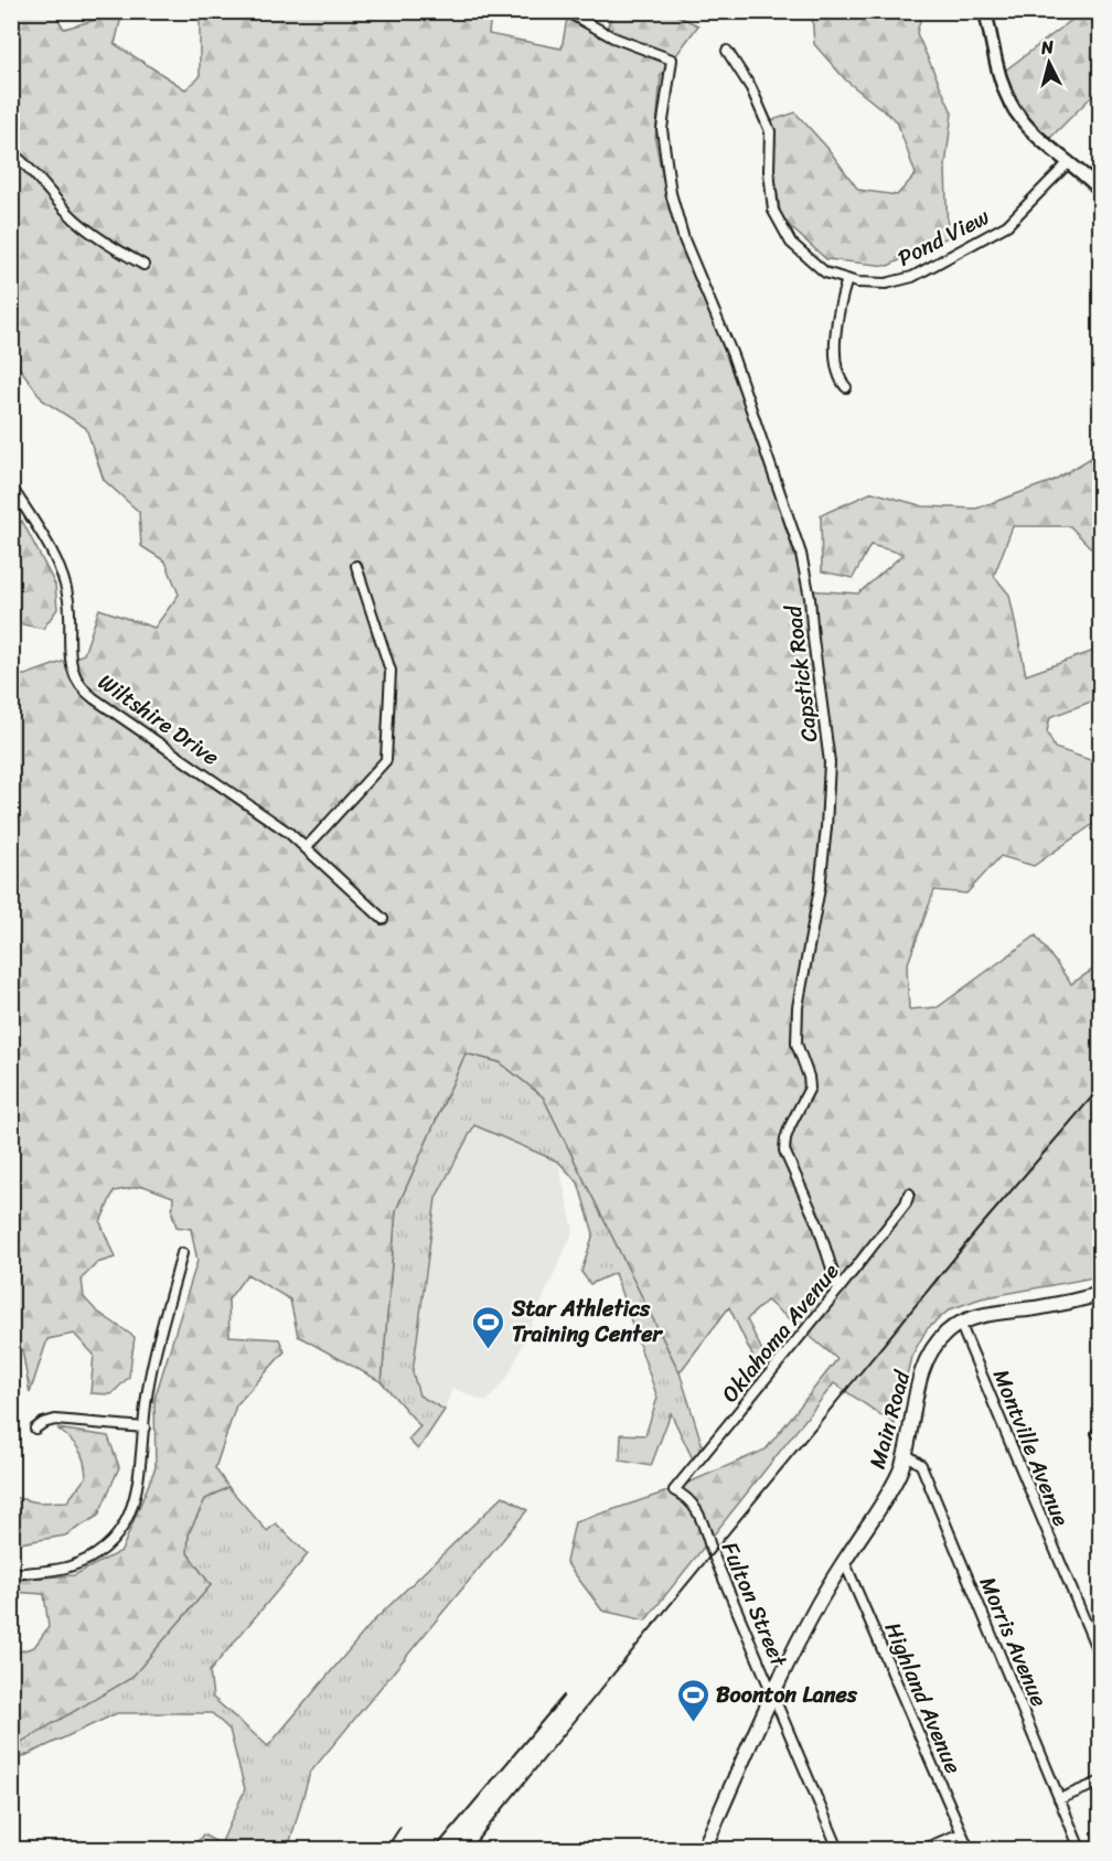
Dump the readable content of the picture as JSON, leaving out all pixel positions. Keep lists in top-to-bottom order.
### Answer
{
  "streets": {
    "main road": ["Main Road"],
    "street": [
      "Pond View",
      "Capstick Road",
      "Wiltshire Drive",
      "Oklahoma Avenue",
      "Montville Avenue",
      "Fulton Street",
      "Morris Avenue",
      "Highland Avenue"
    ]
  },
  "crossings": [
    ["Capstick Road", "Oklahoma Avenue"],
    ["Oklahoma Avenue", "Fulton Street"],
    ["Main Road", "Montville Avenue"],
    ["Main Road", "Fulton Street"],
    ["Main Road", "Morris Avenue"],
    ["Main Road", "Highland Avenue"]
  ],
  "places": {
    "sports": ["Star Athletics Training Center", "Boonton Lanes"]
  },
  "north": "top"
}
